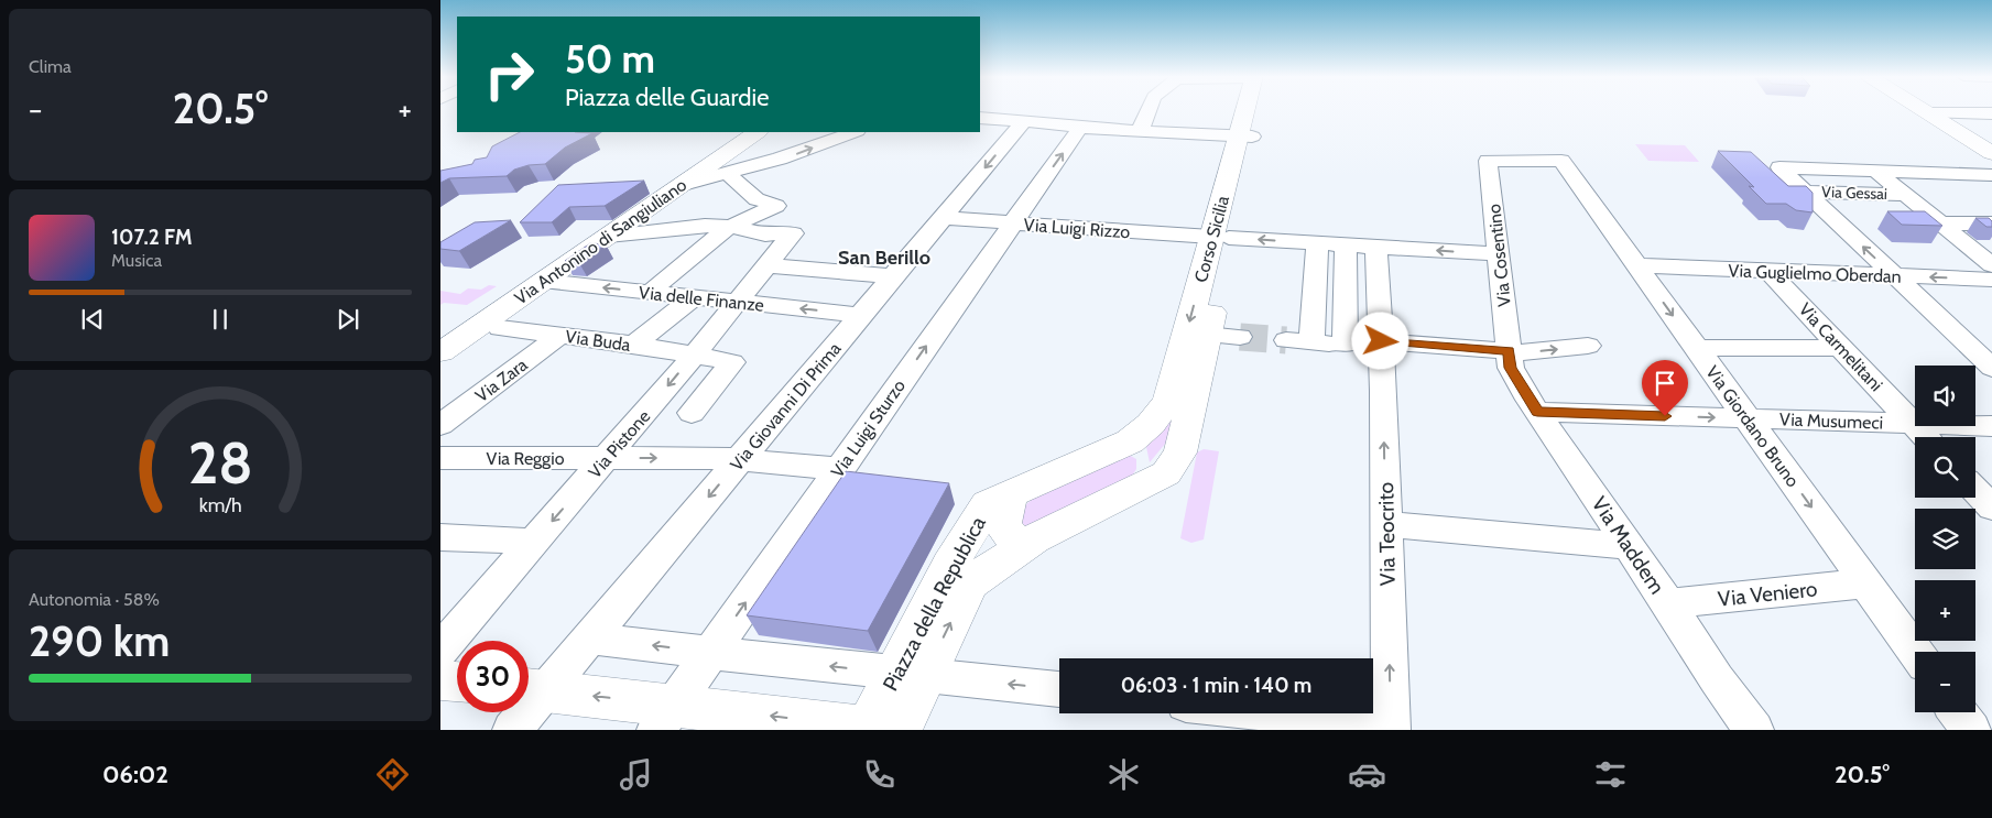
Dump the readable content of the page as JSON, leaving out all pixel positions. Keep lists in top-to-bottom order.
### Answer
{
  "streets": {
    "main road": ["Corso Sicilia", "Via Antonino di Sangiuliano", "Piazza della Republica"],
    "street": [
      "Via Gessai",
      "Via Luigi Rizzo",
      "Via Cosentino",
      "Via Guglielmo Oberdan",
      "Via delle Finanze",
      "Via Buda",
      "Via Carmelitani",
      "Via Zara",
      "Via Giovanni Di Prima",
      "Via Musumeci",
      "Via Giordano Bruno",
      "Via Luigi Sturzo",
      "Via Pistone",
      "Via Reggio",
      "Via Teocrito",
      "Via Maddem",
      "Via Veniero"
    ]
  },
  "crossings": [
    ["Via Luigi Rizzo", "Corso Sicilia"],
    ["Via Luigi Rizzo", "Via Cosentino"],
    ["Via Luigi Rizzo", "Via Giovanni Di Prima"],
    ["Via Luigi Rizzo", "Via Luigi Sturzo"],
    ["Via Luigi Rizzo", "Via Teocrito"],
    ["Corso Sicilia", "Piazza della Republica"],
    ["Via Antonino di Sangiuliano", "Via delle Finanze"],
    ["Via Cosentino", "Via Musumeci"],
    ["Via Cosentino", "Via Giordano Bruno"],
    ["Via Cosentino", "Via Maddem"],
    ["Via Guglielmo Oberdan", "Via Carmelitani"],
    ["Via Guglielmo Oberdan", "Via Giordano Bruno"],
    ["Via delle Finanze", "Via Giovanni Di Prima"],
    ["Via delle Finanze", "Via Pistone"],
    ["Via Buda", "Via Zara"],
    ["Via Buda", "Via Pistone"],
    ["Via Carmelitani", "Via Musumeci"],
    ["Via Giovanni Di Prima", "Via Reggio"],
    ["Via Musumeci", "Via Giordano Bruno"],
    ["Via Musumeci", "Via Maddem"],
    ["Via Giordano Bruno", "Via Veniero"],
    ["Via Luigi Sturzo", "Via Reggio"],
    ["Via Pistone", "Via Reggio"],
    ["Via Maddem", "Via Veniero"]
  ],
  "one_way": [
    "Via Giovanni Di Prima",
    "Via Luigi Sturzo",
    "Via Pistone",
    "Via Teocrito"
  ],
  "districts": ["San Berillo"],
  "page": {
    "tile": [
      "Clima",
      ["Autonomia · 58%", "290 km"]
    ],
    "turn": ["50 m", "Piazza delle Guardie"],
    "heat": ["−", "20.5°", "+"],
    "song": ["107.2 FM", "Musica"],
    "map_buttons": ["+", "−"],
    "limit": "30",
    "trip": "06:03 · 1 min · 140 m",
    "tabs": ["06:02", "20.5°"],
    "gauge": ["28", "km/h"]
  }
}
